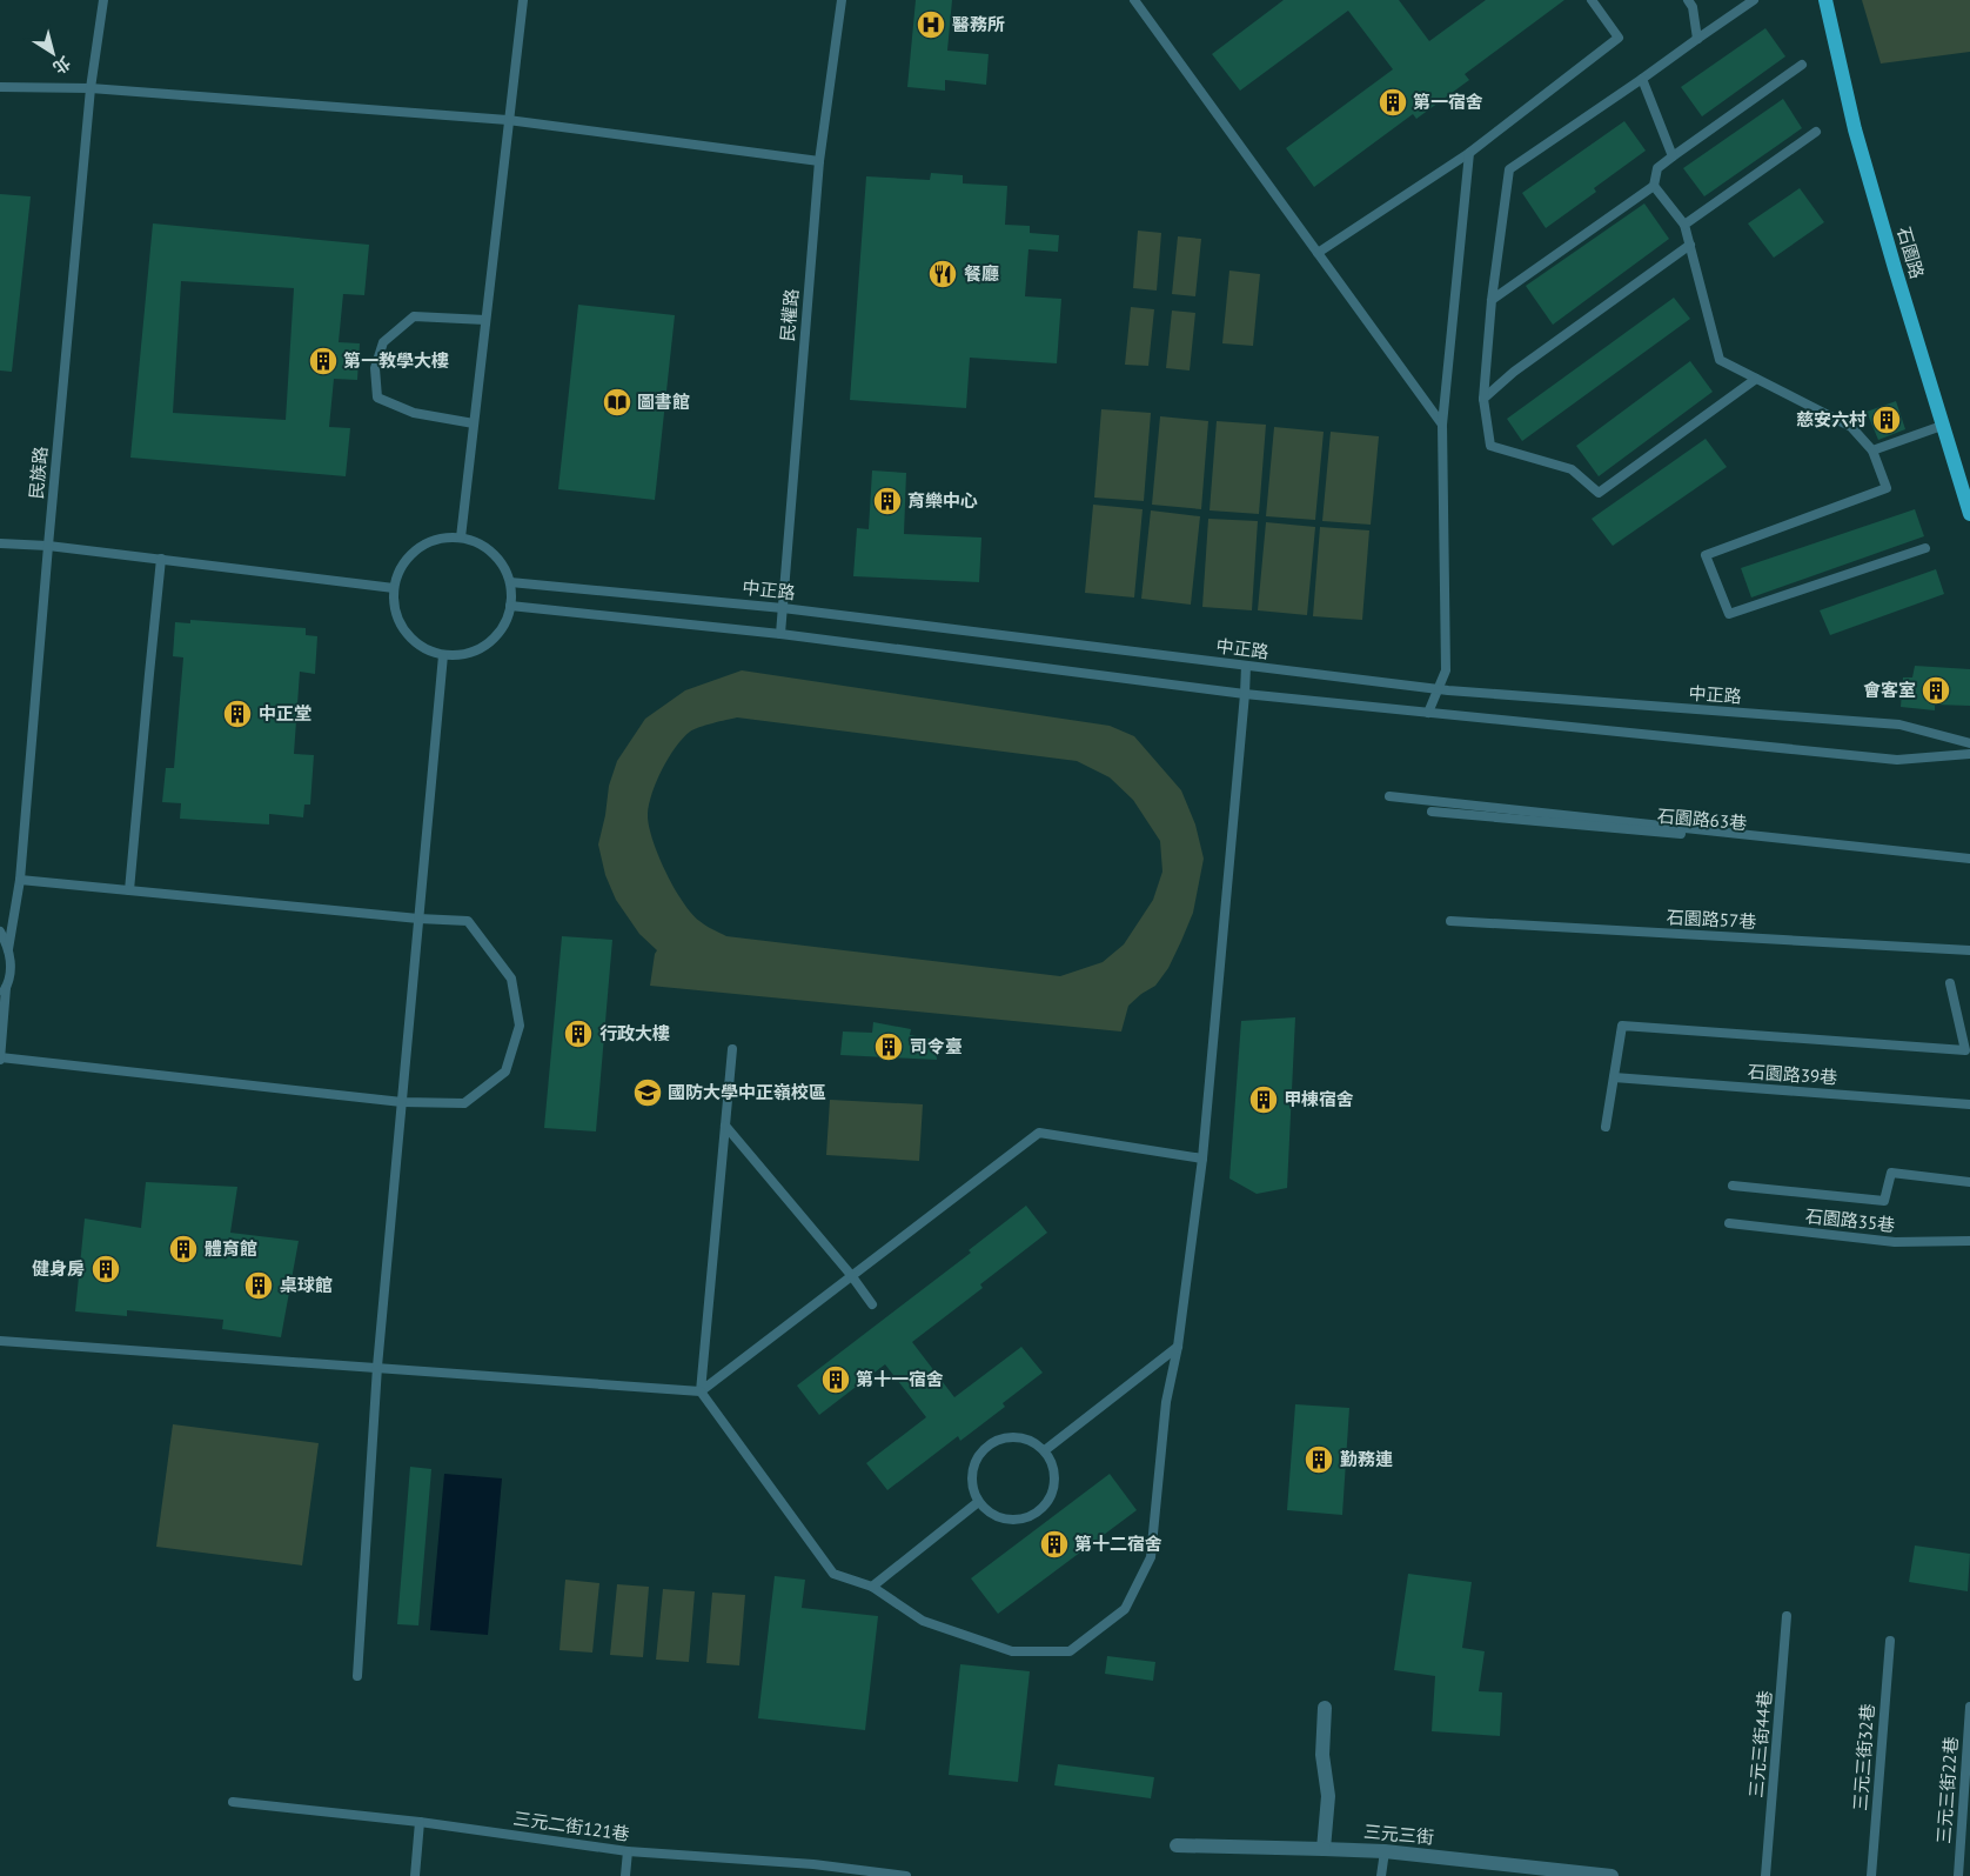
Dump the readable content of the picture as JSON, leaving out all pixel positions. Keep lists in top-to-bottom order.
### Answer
{
  "streets": {
    "main road": ["石園路"],
    "street": ["三元三街"],
    "lane": [
      "民權路",
      "民族路",
      "中正路",
      "石園路63巷",
      "石園路57巷",
      "石園路39巷",
      "石園路35巷",
      "三元三街44巷",
      "三元三街32巷",
      "三元三街22巷",
      "三元二街121巷"
    ]
  },
  "crossings": [
    ["民權路", "中正路"]
  ],
  "places": {
    "hospital": ["醫務所"],
    "building": [
      "第一宿舍",
      "第一教學大樓",
      "慈安六村",
      "育樂中心",
      "會客室",
      "中正堂",
      "行政大樓",
      "司令臺",
      "甲棟宿舍",
      "體育館",
      "健身房",
      "桌球館",
      "第十一宿舍",
      "勤務連",
      "第十二宿舍"
    ],
    "restaurant": ["餐廳"],
    "library": ["圖書館"],
    "school or university": ["國防大學中正嶺校區"]
  },
  "north": "bottom right"
}
